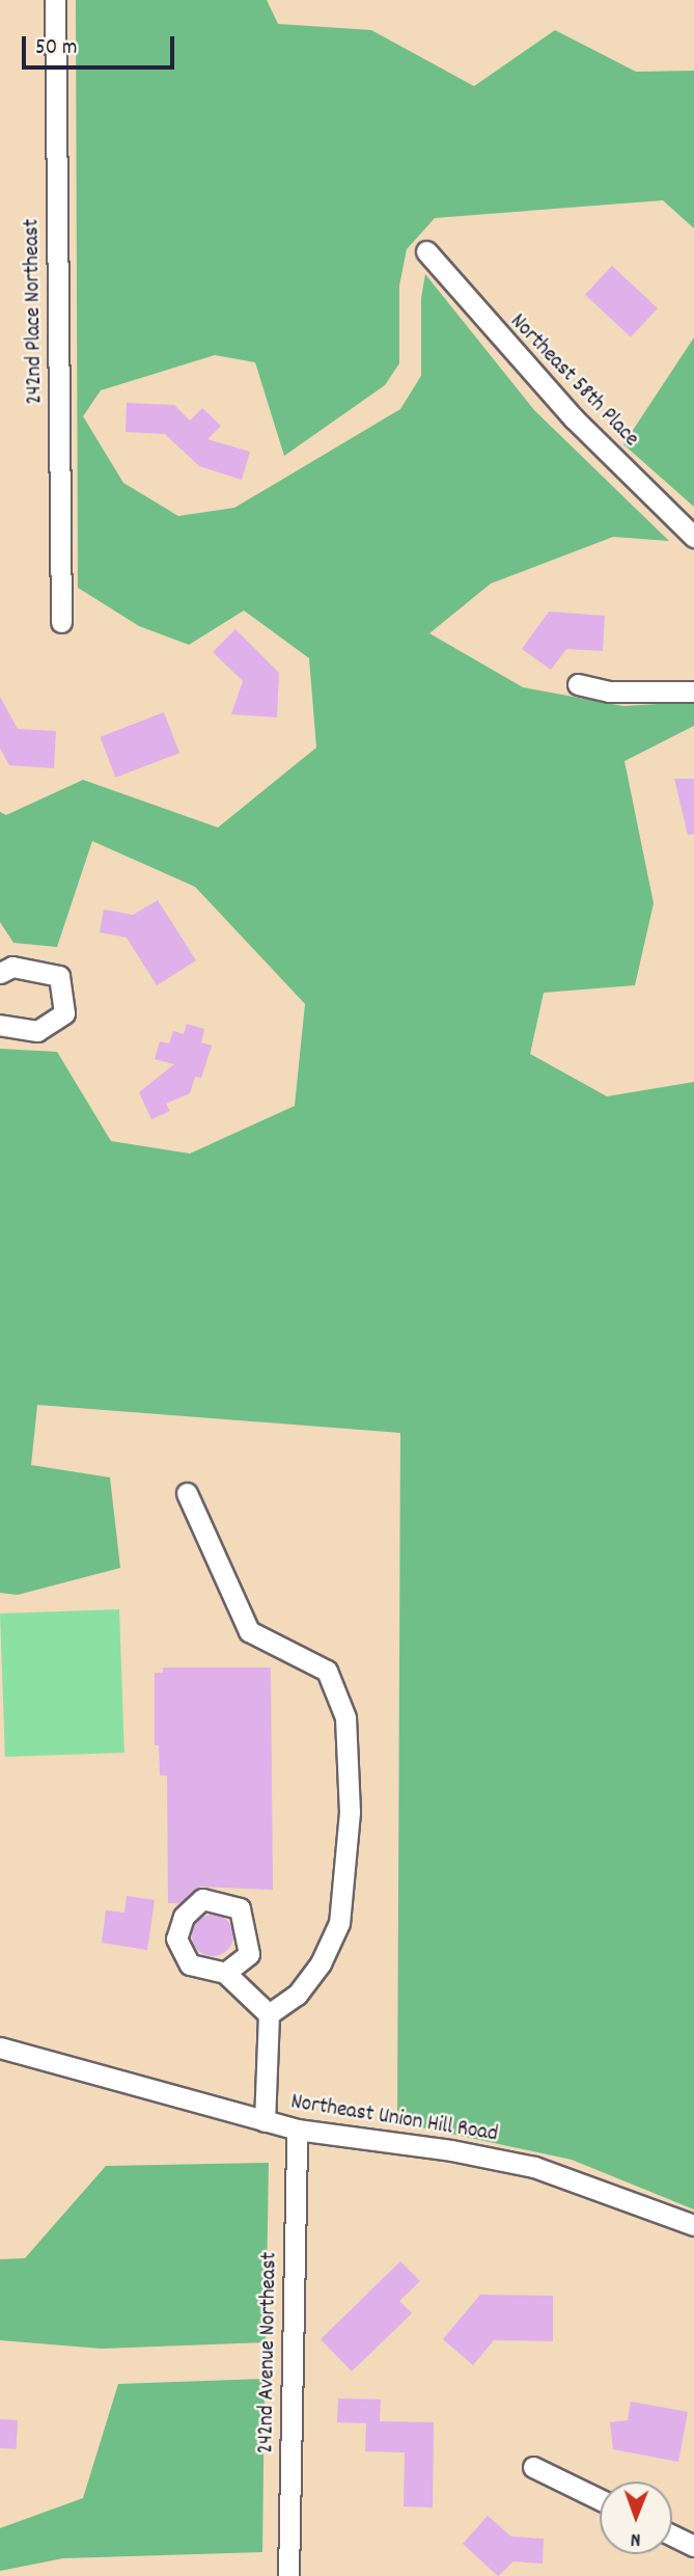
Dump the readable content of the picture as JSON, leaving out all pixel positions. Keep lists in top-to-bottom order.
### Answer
{
  "streets": {
    "street": [
      "242nd Place Northeast",
      "Northeast 58th Place",
      "Northeast Union Hill Road",
      "242nd Avenue Northeast"
    ]
  },
  "crossings": [
    ["Northeast Union Hill Road", "242nd Avenue Northeast"]
  ],
  "scale_bar": "50 m",
  "north": "bottom"
}
